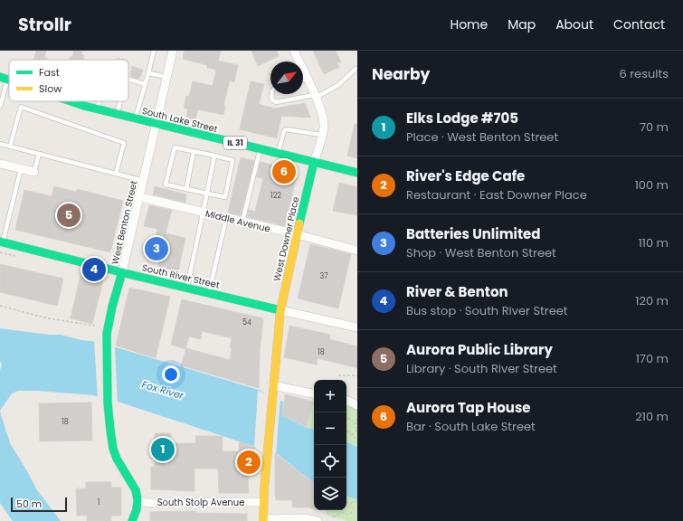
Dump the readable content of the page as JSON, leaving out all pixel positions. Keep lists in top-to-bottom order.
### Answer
{
  "streets": {
    "street": [
      "South Lake Street",
      "IL 31",
      "Middle Avenue",
      "West Benton Street",
      "West Downer Place",
      "South River Street",
      "South Stolp Avenue"
    ]
  },
  "crossings": [
    ["South Lake Street", "West Benton Street"],
    ["South Lake Street", "West Downer Place"],
    ["Middle Avenue", "West Benton Street"],
    ["Middle Avenue", "West Downer Place"],
    ["West Benton Street", "South River Street"],
    ["West Benton Street", "South Stolp Avenue"],
    ["West Downer Place", "South River Street"],
    ["West Downer Place", "South Stolp Avenue"]
  ],
  "water": ["Fox River"],
  "house_numbers": [
    "122",
    "37",
    "54",
    "18",
    "18",
    "1"
  ],
  "legend": ["Fast", "Slow"],
  "scale_bar": "50 m",
  "north": "top right",
  "page": {
    "header": "Strollr",
    "nav": [
      "Home",
      "Map",
      "About",
      "Contact"
    ],
    "heading": ["Nearby", "6 results"],
    "list": [
      {
        "mark": "1",
        "name": "Elks Lodge #705",
        "note": "Place · West Benton Street",
        "value": "70 m"
      },
      {
        "mark": "2",
        "name": "River's Edge Cafe",
        "note": "Restaurant · East Downer Place",
        "value": "100 m"
      },
      {
        "mark": "3",
        "name": "Batteries Unlimited",
        "note": "Shop · West Benton Street",
        "value": "110 m"
      },
      {
        "mark": "4",
        "name": "River & Benton",
        "note": "Bus stop · South River Street",
        "value": "120 m"
      },
      {
        "mark": "5",
        "name": "Aurora Public Library",
        "note": "Library · South River Street",
        "value": "170 m"
      },
      {
        "mark": "6",
        "name": "Aurora Tap House",
        "note": "Bar · South Lake Street",
        "value": "210 m"
      }
    ],
    "pins": [
      "6",
      "5",
      "3",
      "4",
      "1",
      "2"
    ],
    "map_buttons": ["+", "−"],
    "scale": "50 m"
  }
}
